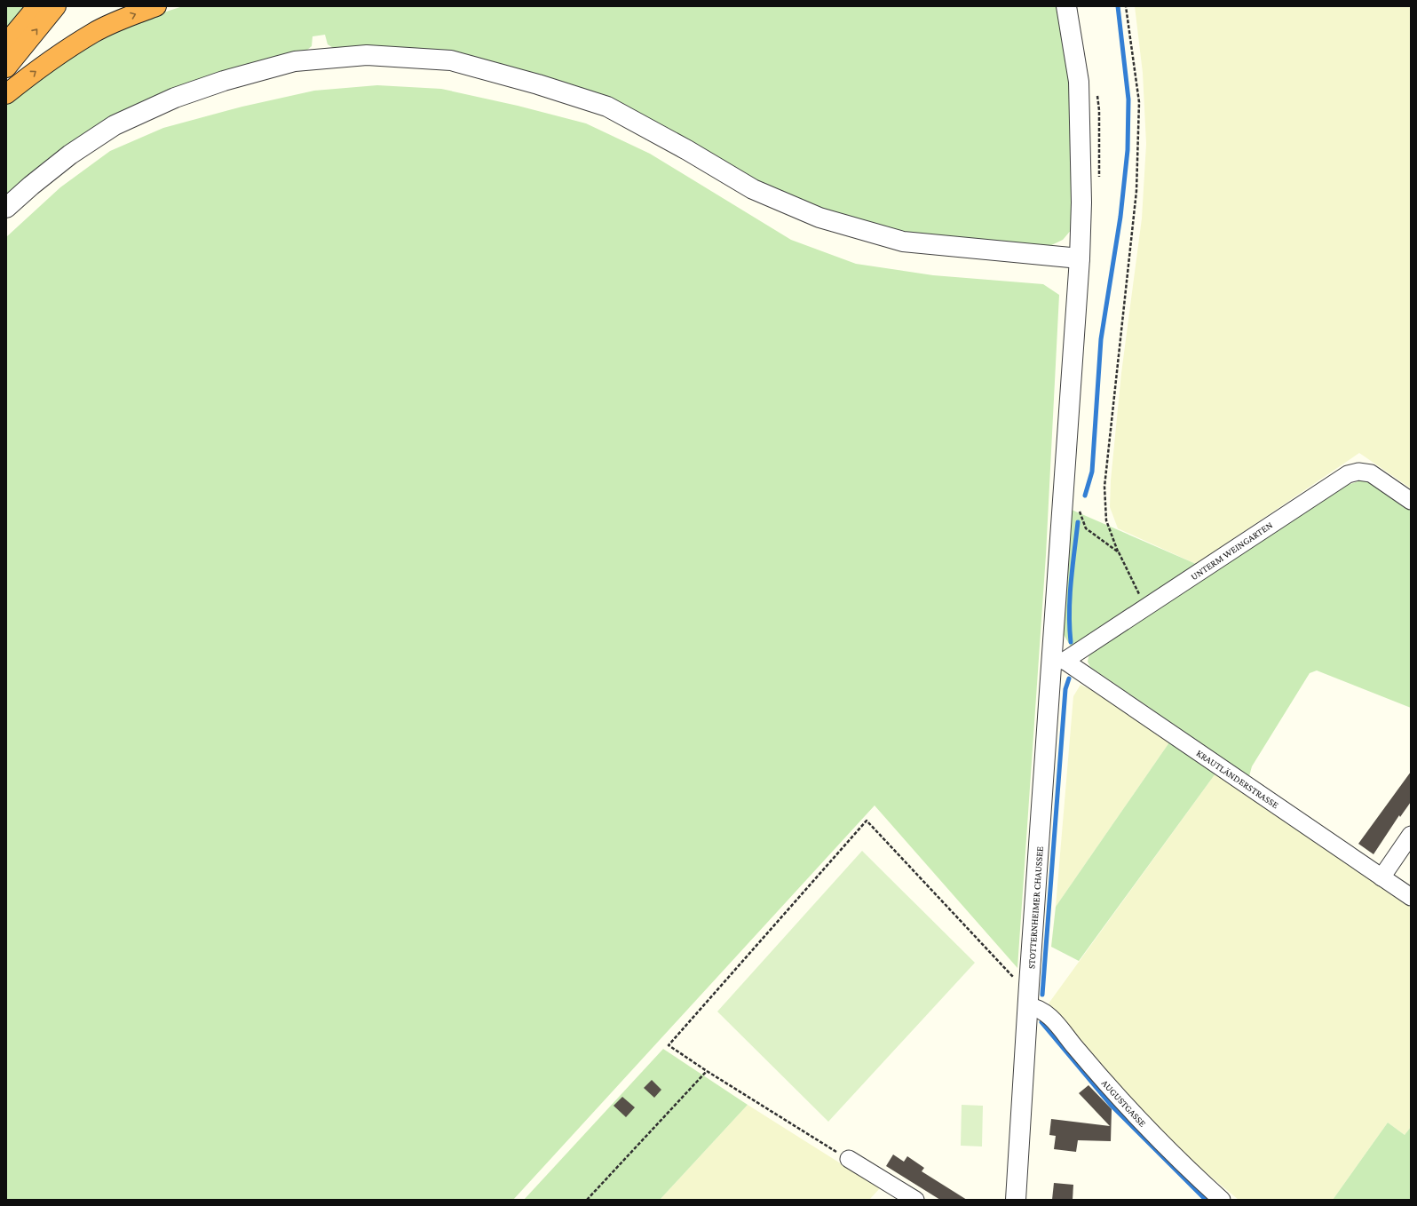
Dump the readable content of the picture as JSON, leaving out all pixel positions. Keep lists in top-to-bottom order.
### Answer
{
  "streets": {
    "street": [
      "UNTERM WEINGARTEN",
      "KRAUTLÄNDERSTRASSE",
      "STOTTERNHEIMER CHAUSSEE",
      "AUGUSTGASSE"
    ]
  },
  "crossings": [
    ["UNTERM WEINGARTEN", "KRAUTLÄNDERSTRASSE"],
    ["UNTERM WEINGARTEN", "STOTTERNHEIMER CHAUSSEE"],
    ["KRAUTLÄNDERSTRASSE", "STOTTERNHEIMER CHAUSSEE"],
    ["STOTTERNHEIMER CHAUSSEE", "AUGUSTGASSE"]
  ]
}
